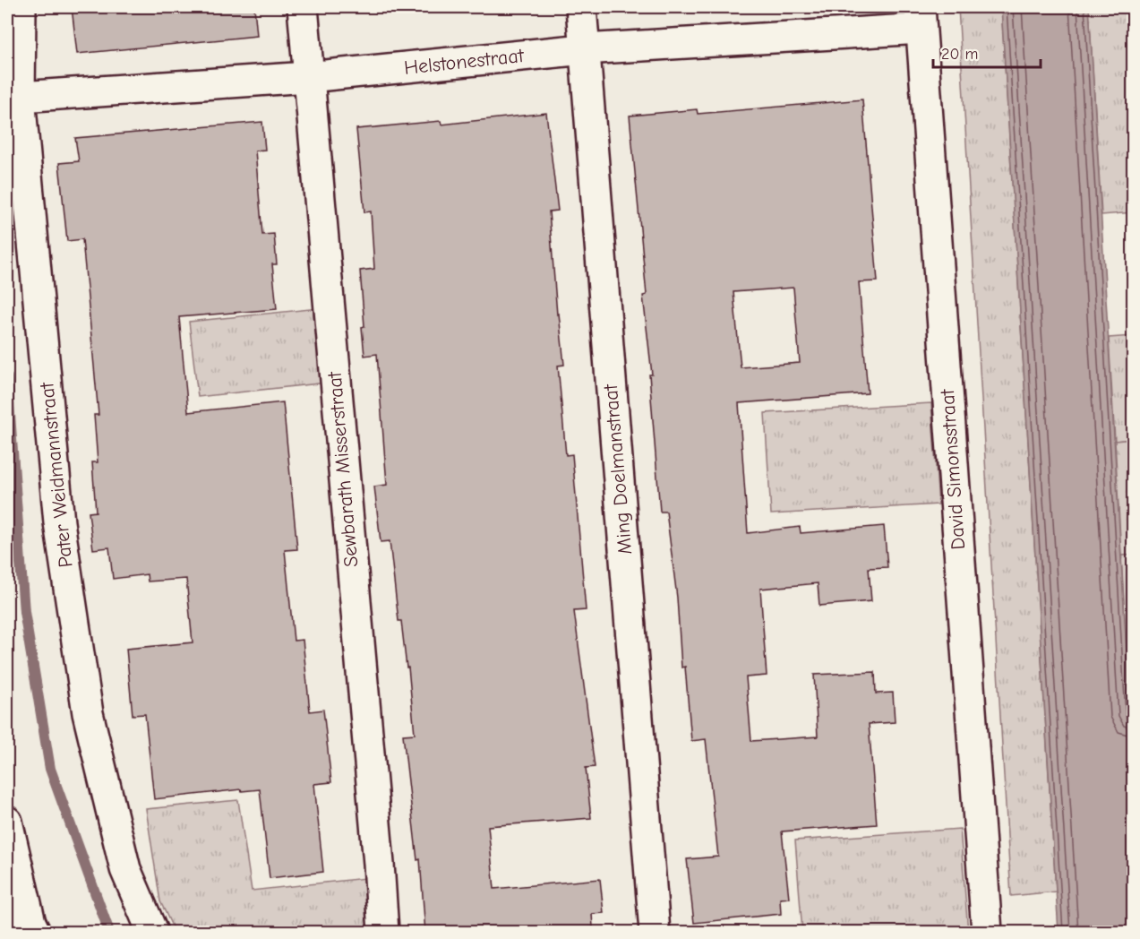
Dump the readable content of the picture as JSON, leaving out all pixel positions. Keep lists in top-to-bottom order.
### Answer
{
  "streets": {
    "street": [
      "Helstonestraat",
      "Sewbarath Misserstraat",
      "Ming Doelmanstraat",
      "David Simonsstraat",
      "Pater Weidmannstraat"
    ]
  },
  "crossings": [
    ["Helstonestraat", "Sewbarath Misserstraat"],
    ["Helstonestraat", "Ming Doelmanstraat"],
    ["Helstonestraat", "David Simonsstraat"],
    ["Helstonestraat", "Pater Weidmannstraat"]
  ],
  "scale_bar": "20 m"
}
